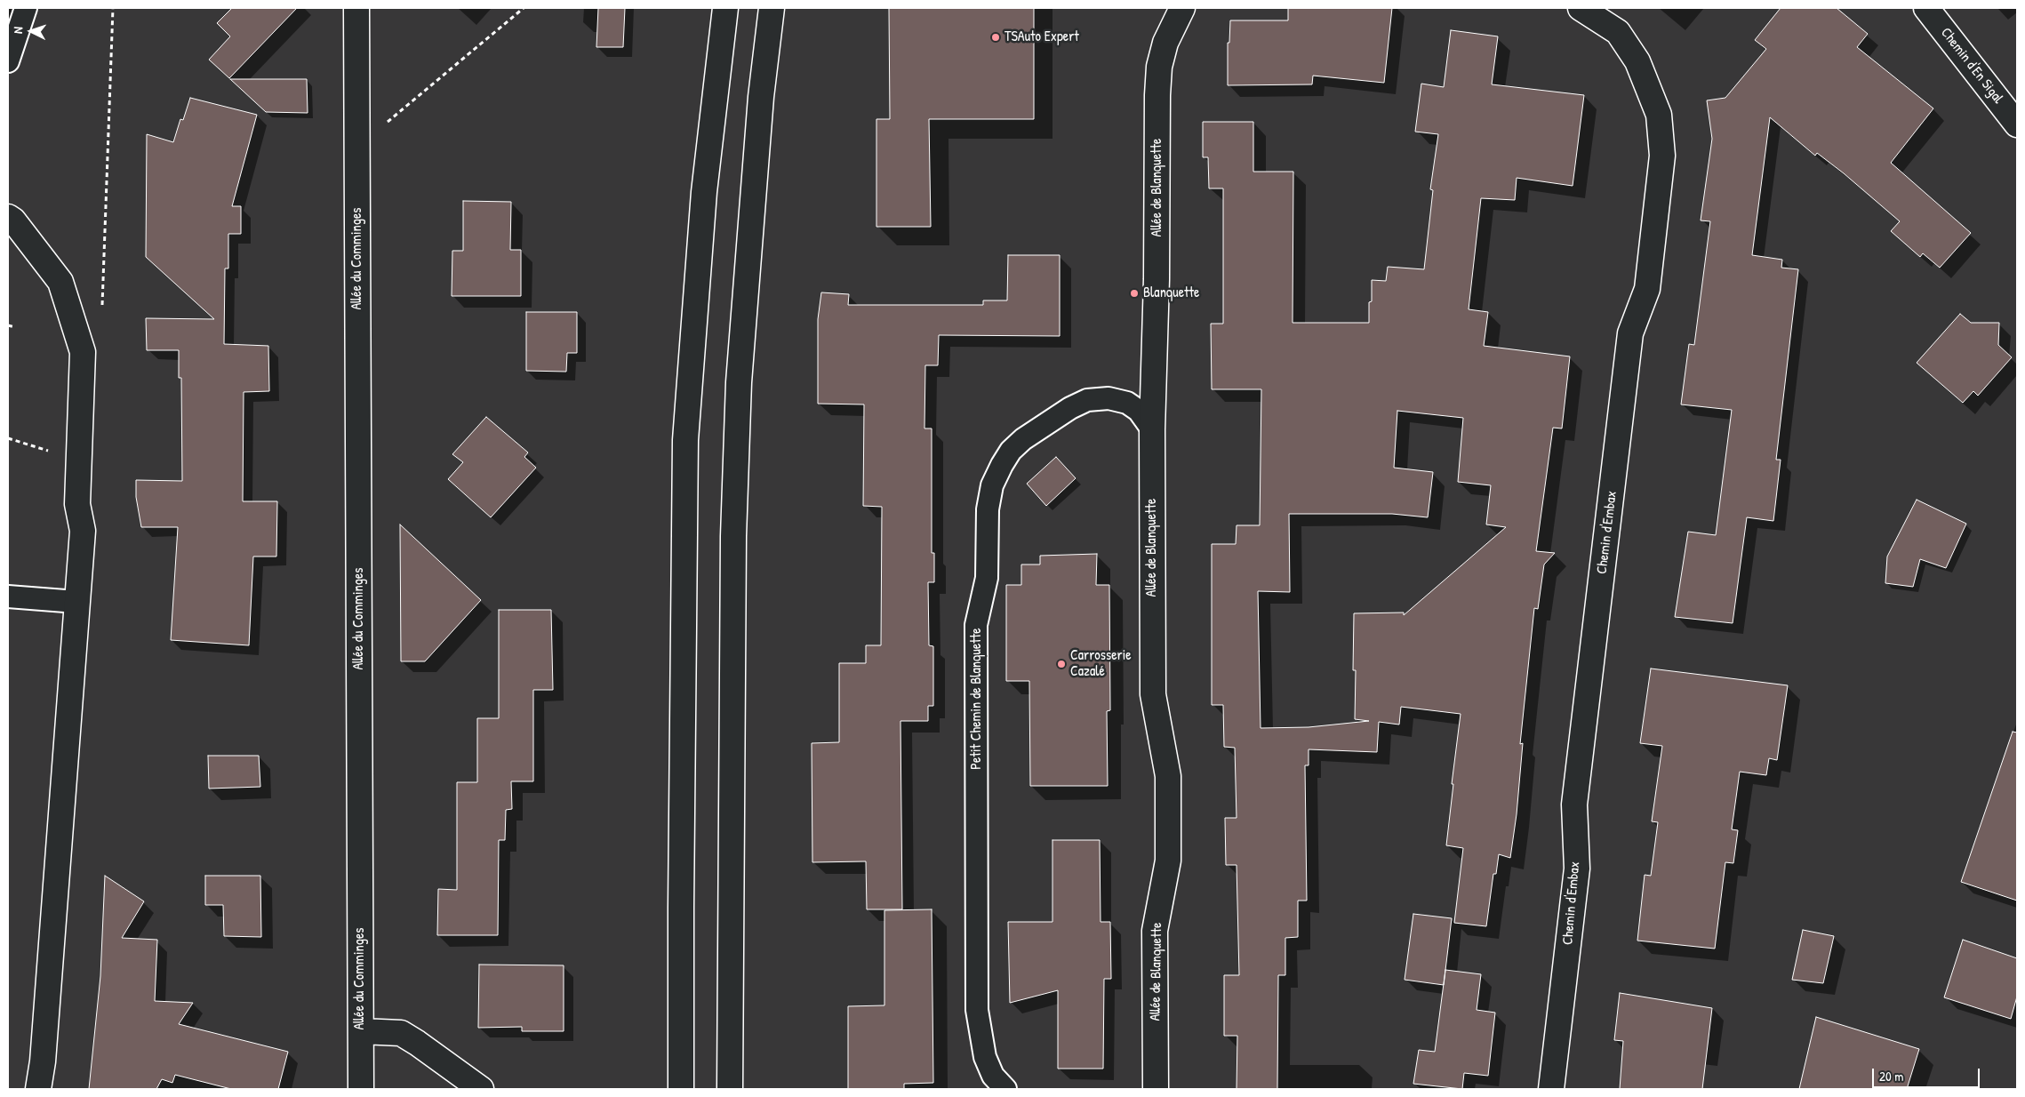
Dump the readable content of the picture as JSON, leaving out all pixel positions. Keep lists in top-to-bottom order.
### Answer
{
  "streets": {
    "main road": [
      "Chemin d'En Sigal",
      "Allée de Blanquette",
      "Allée du Comminges",
      "Chemin d'Embax"
    ],
    "lane": ["Petit Chemin de Blanquette"]
  },
  "crossings": [
    ["Allée de Blanquette", "Petit Chemin de Blanquette"]
  ],
  "places": ["TSAuto Expert", "Blanquette", "Carrosserie Cazalé"],
  "scale_bar": "20 m",
  "north": "left"
}
